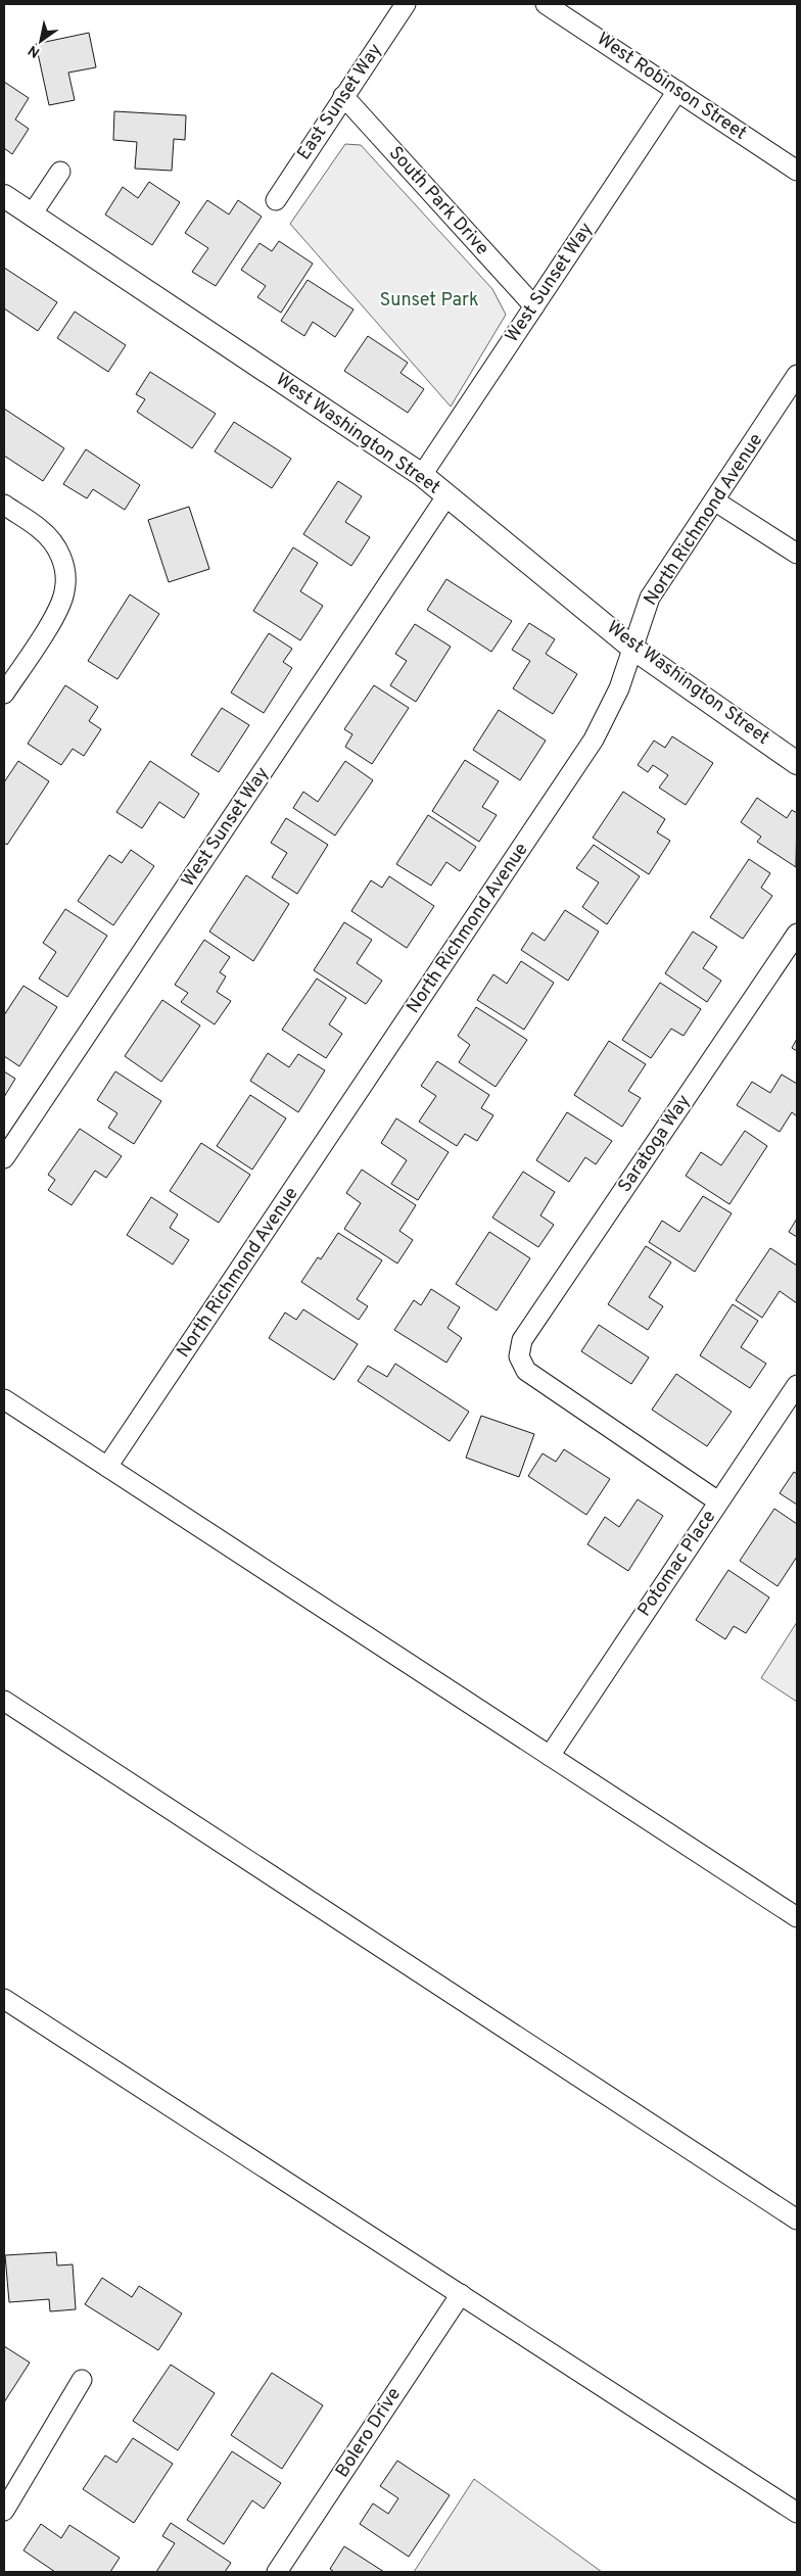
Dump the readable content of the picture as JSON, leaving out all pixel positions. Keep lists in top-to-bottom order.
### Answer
{
  "streets": {
    "street": [
      "West Robinson Street",
      "East Sunset Way",
      "South Park Drive",
      "West Sunset Way",
      "West Washington Street",
      "North Richmond Avenue",
      "Saratoga Way",
      "Potomac Place",
      "Bolero Drive"
    ]
  },
  "crossings": [
    ["West Robinson Street", "West Sunset Way"],
    ["East Sunset Way", "South Park Drive"],
    ["South Park Drive", "West Sunset Way"],
    ["West Sunset Way", "West Washington Street"],
    ["West Washington Street", "North Richmond Avenue"],
    ["Saratoga Way", "Potomac Place"]
  ],
  "parks": ["Sunset Park"],
  "north": "bottom left"
}
